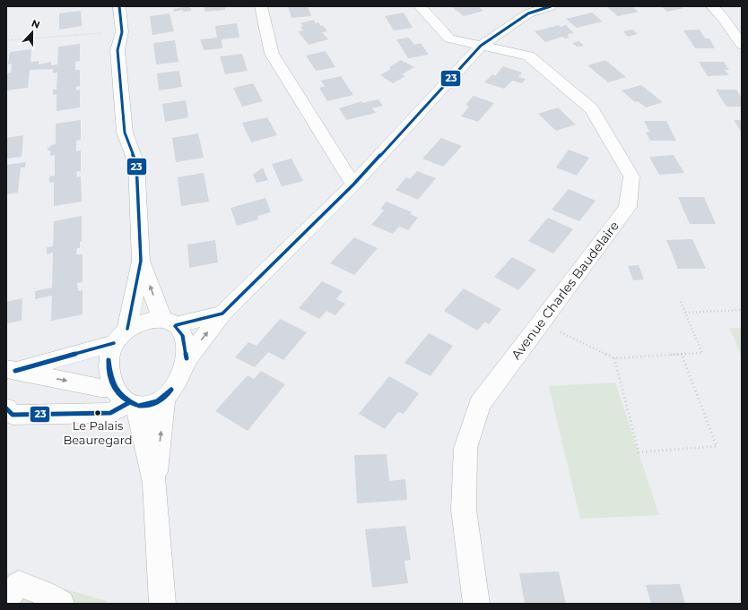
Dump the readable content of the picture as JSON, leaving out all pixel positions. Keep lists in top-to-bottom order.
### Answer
{
  "streets": {
    "street": ["Avenue Charles Baudelaire"]
  },
  "places": ["Le Palais Beauregard"],
  "lines": ["transit line 23"],
  "north": "top"
}
